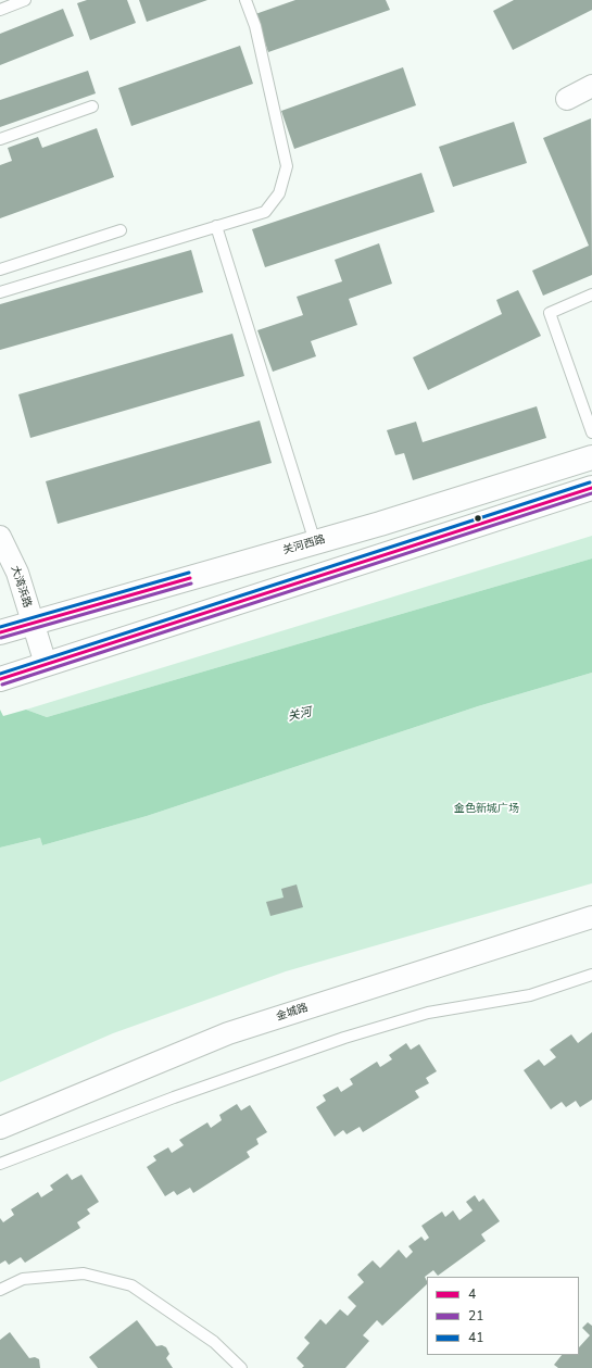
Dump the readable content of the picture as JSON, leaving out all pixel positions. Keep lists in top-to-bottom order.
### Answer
{
  "streets": {
    "main road": ["关河西路"],
    "street": ["大湾浜路", "金城路"]
  },
  "crossings": [
    ["关河西路", "大湾浜路"]
  ],
  "water": ["关河"],
  "parks": ["金色新城广场"],
  "lines": ["transit line 41", "transit line 4", "transit line 21"],
  "legend": ["4", "21", "41"]
}
